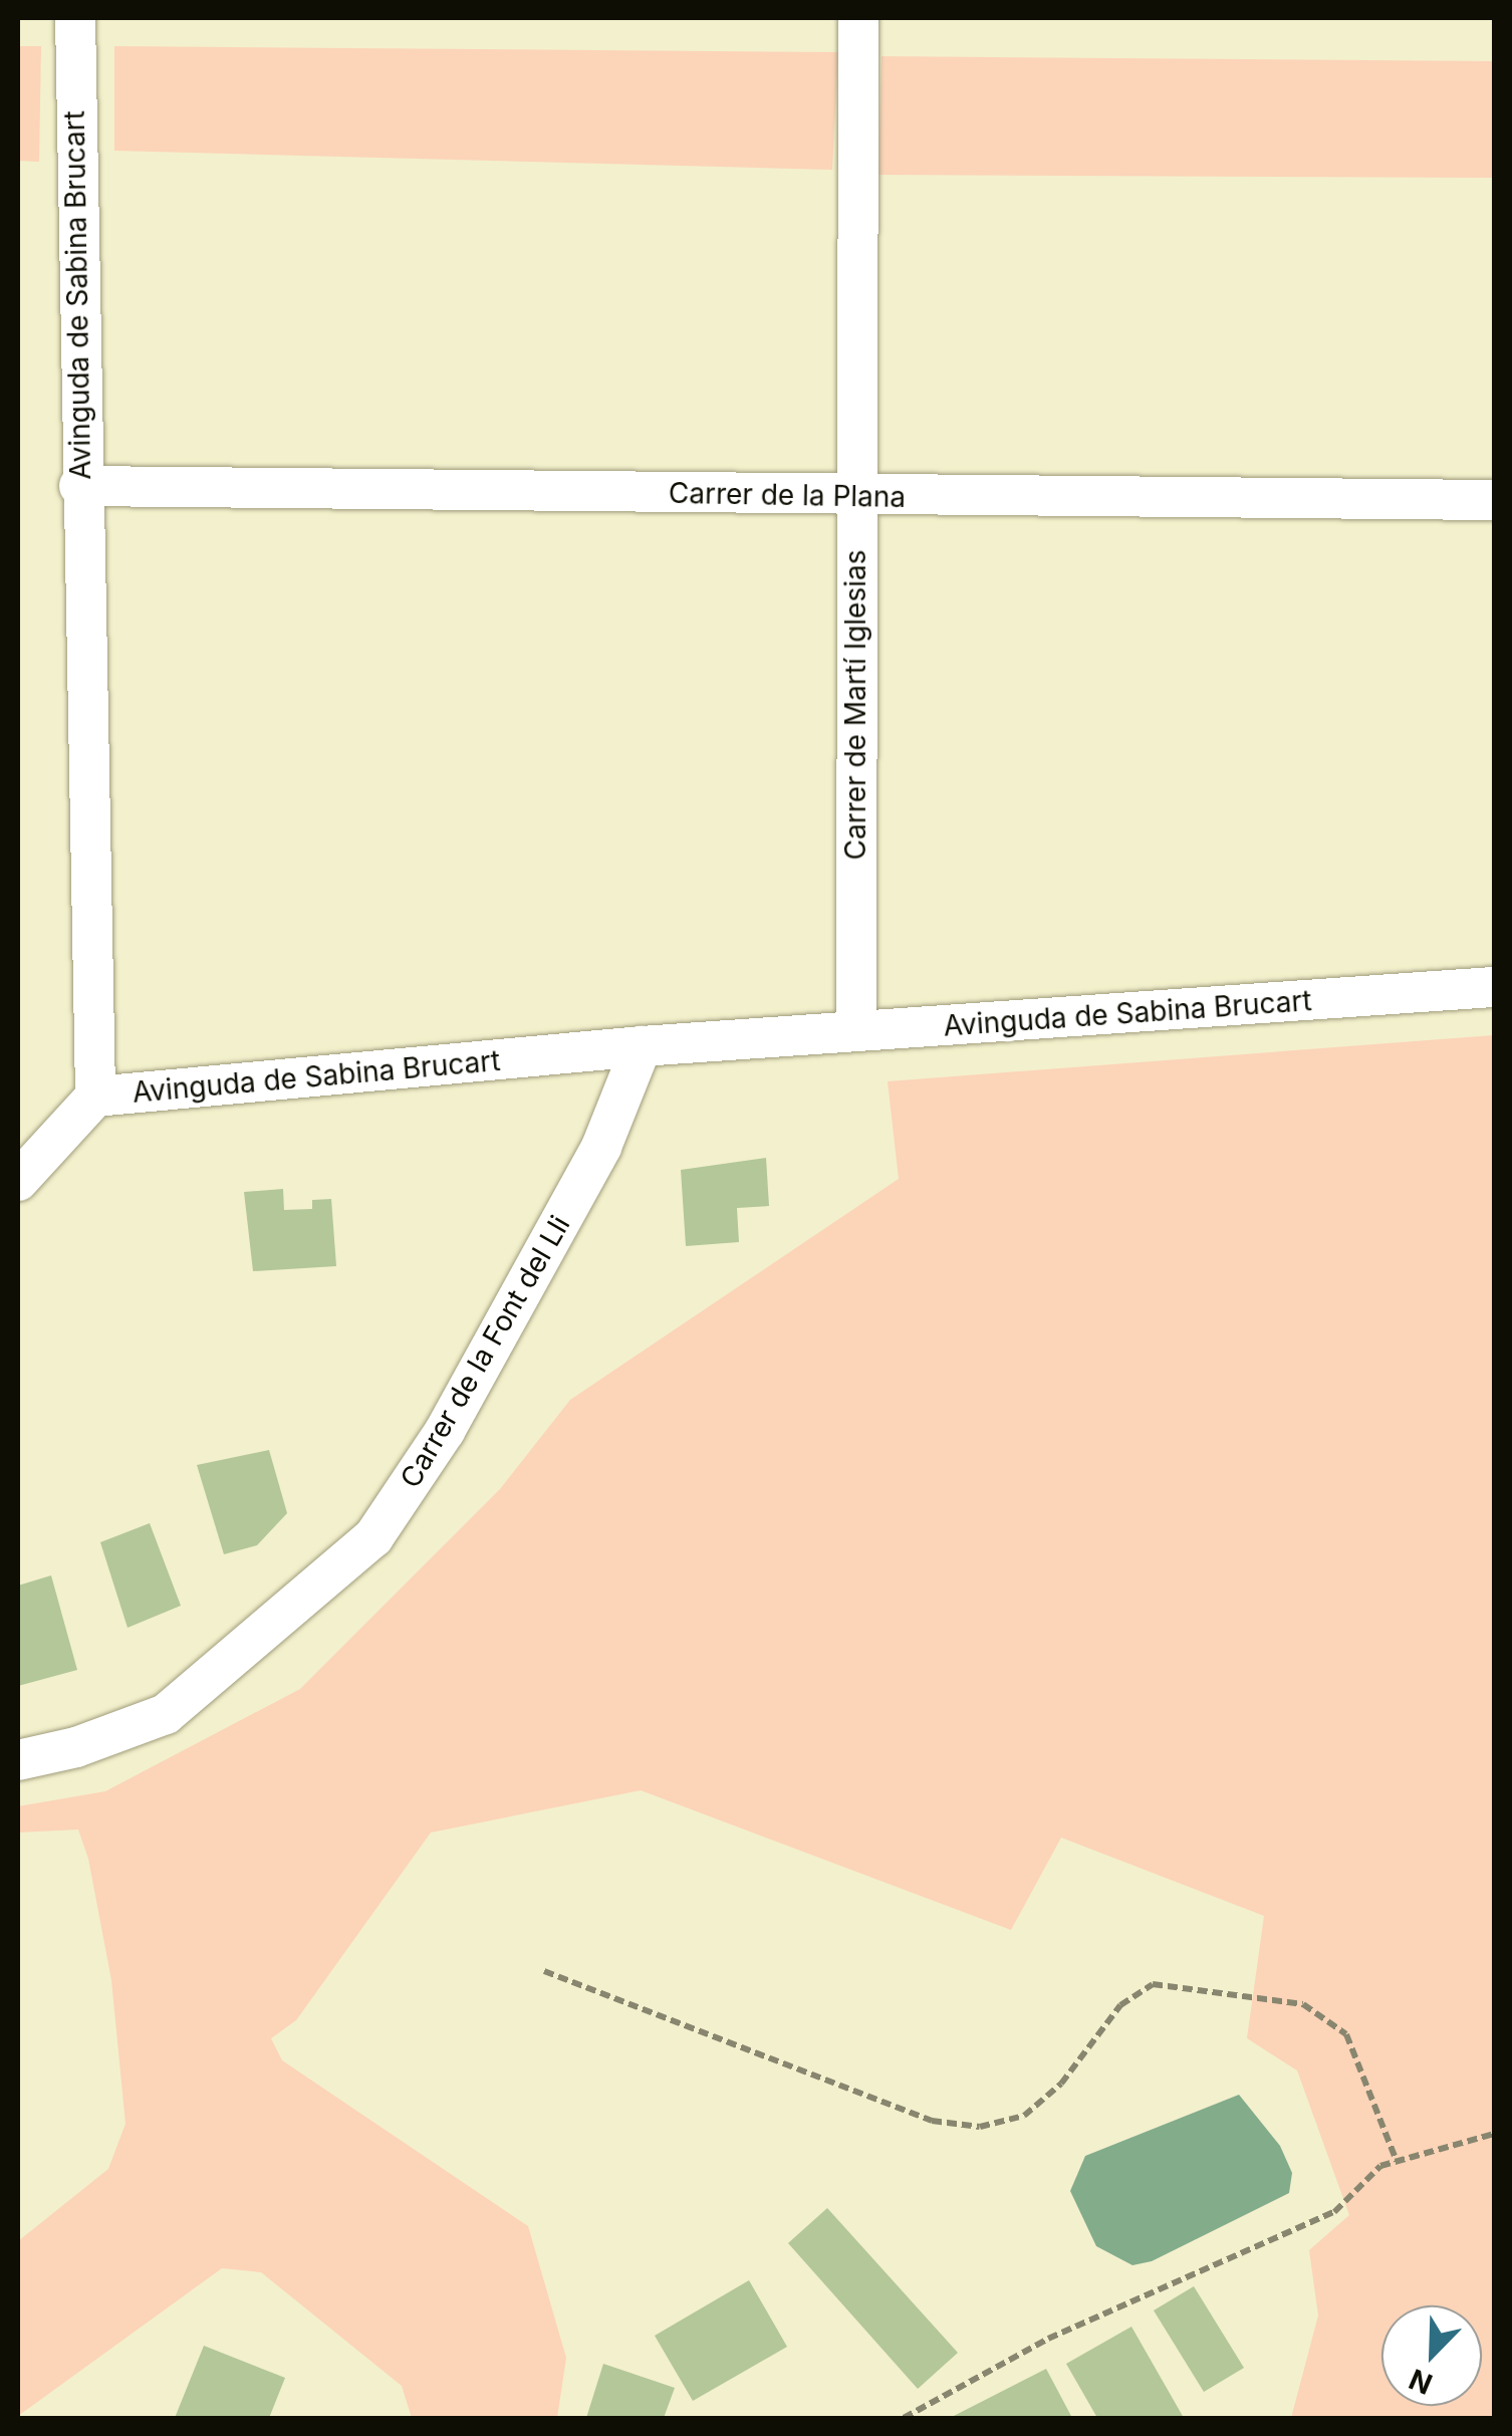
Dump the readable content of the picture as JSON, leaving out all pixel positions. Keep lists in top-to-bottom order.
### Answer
{
  "streets": {
    "street": [
      "Avinguda de Sabina Brucart",
      "Carrer de la Plana",
      "Carrer de Martí Iglesias",
      "Carrer de la Font del Lli"
    ]
  },
  "crossings": [
    ["Avinguda de Sabina Brucart", "Carrer de la Plana"],
    ["Avinguda de Sabina Brucart", "Carrer de Martí Iglesias"],
    ["Avinguda de Sabina Brucart", "Carrer de la Font del Lli"],
    ["Carrer de la Plana", "Carrer de Martí Iglesias"]
  ],
  "north": "bottom left"
}
